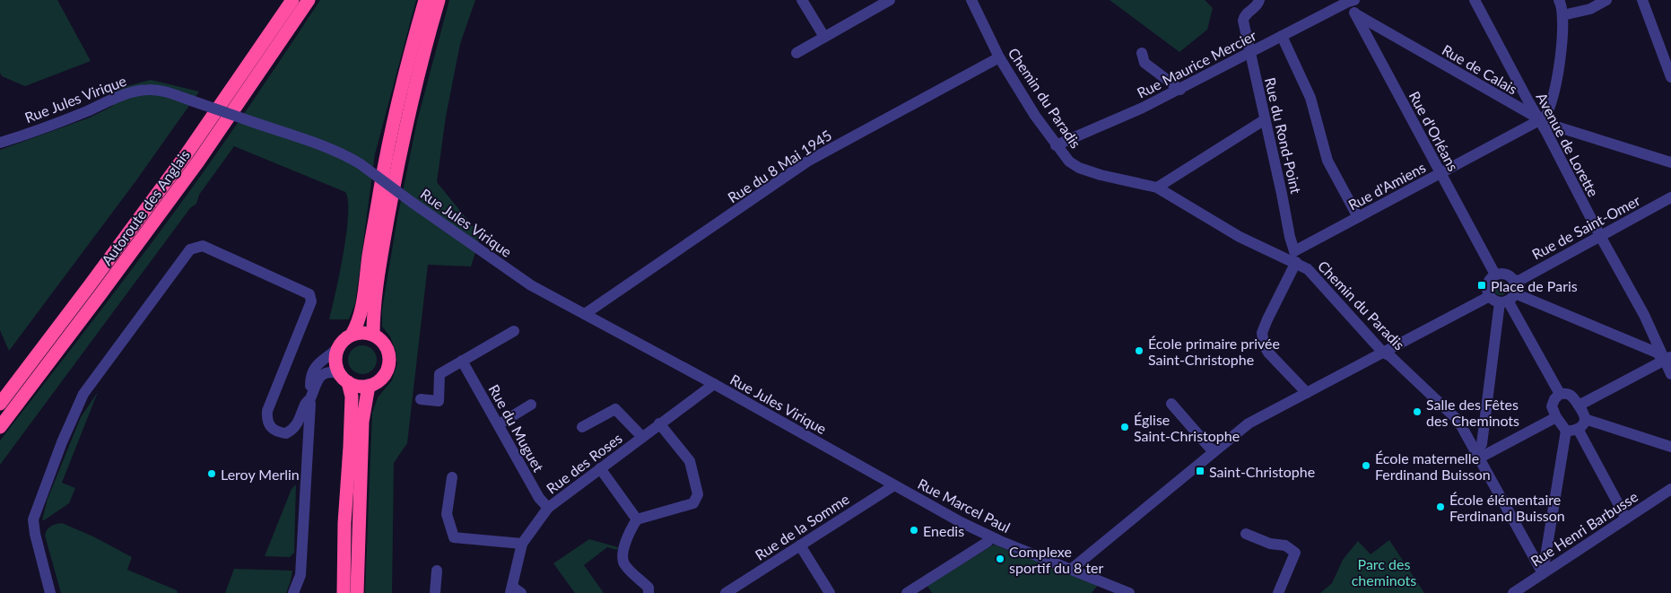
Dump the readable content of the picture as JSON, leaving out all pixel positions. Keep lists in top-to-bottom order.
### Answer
{
  "streets": {
    "highway": ["Autoroute des Anglais"],
    "street": [
      "Rue Maurice Mercier",
      "Rue de Calais",
      "Chemin du Paradis",
      "Rue Jules Virique",
      "Rue d'Orléans",
      "Rue du Rond-Point",
      "Avenue de Lorette",
      "Rue du 8 Mai 1945",
      "Rue d'Amiens",
      "Rue de Saint-Omer",
      "Rue du Muguet",
      "Rue des Roses",
      "Rue Marcel Paul",
      "Rue de la Somme",
      "Rue Henri Barbusse"
    ]
  },
  "crossings": [
    ["Rue Maurice Mercier", "Chemin du Paradis"],
    ["Rue Maurice Mercier", "Rue d'Orléans"],
    ["Rue Maurice Mercier", "Rue du Rond-Point"],
    ["Rue de Calais", "Rue d'Orléans"],
    ["Rue de Calais", "Avenue de Lorette"],
    ["Rue de Calais", "Rue d'Amiens"],
    ["Chemin du Paradis", "Rue du Rond-Point"],
    ["Chemin du Paradis", "Rue du 8 Mai 1945"],
    ["Chemin du Paradis", "Rue d'Amiens"],
    ["Chemin du Paradis", "Rue Henri Barbusse"],
    ["Rue Jules Virique", "Rue du 8 Mai 1945"],
    ["Rue Jules Virique", "Rue des Roses"],
    ["Rue Jules Virique", "Rue Marcel Paul"],
    ["Rue Jules Virique", "Rue de la Somme"],
    ["Rue d'Orléans", "Rue d'Amiens"],
    ["Rue d'Orléans", "Rue de Saint-Omer"],
    ["Rue du Rond-Point", "Rue d'Amiens"],
    ["Avenue de Lorette", "Rue d'Amiens"],
    ["Avenue de Lorette", "Rue de Saint-Omer"],
    ["Rue du Muguet", "Rue des Roses"],
    ["Rue Marcel Paul", "Rue de la Somme"]
  ],
  "parks": ["Parc des cheminots"],
  "places": {
    "transit": ["Place de Paris", "Saint-Christophe"],
    "other": [
      "École primaire privée Saint-Christophe",
      "Salle des Fêtes des Cheminots",
      "Église Saint-Christophe",
      "École maternelle Ferdinand Buisson",
      "Leroy Merlin",
      "École élémentaire Ferdinand Buisson",
      "Enedis",
      "Complexe sportif du 8 ter"
    ]
  }
}
